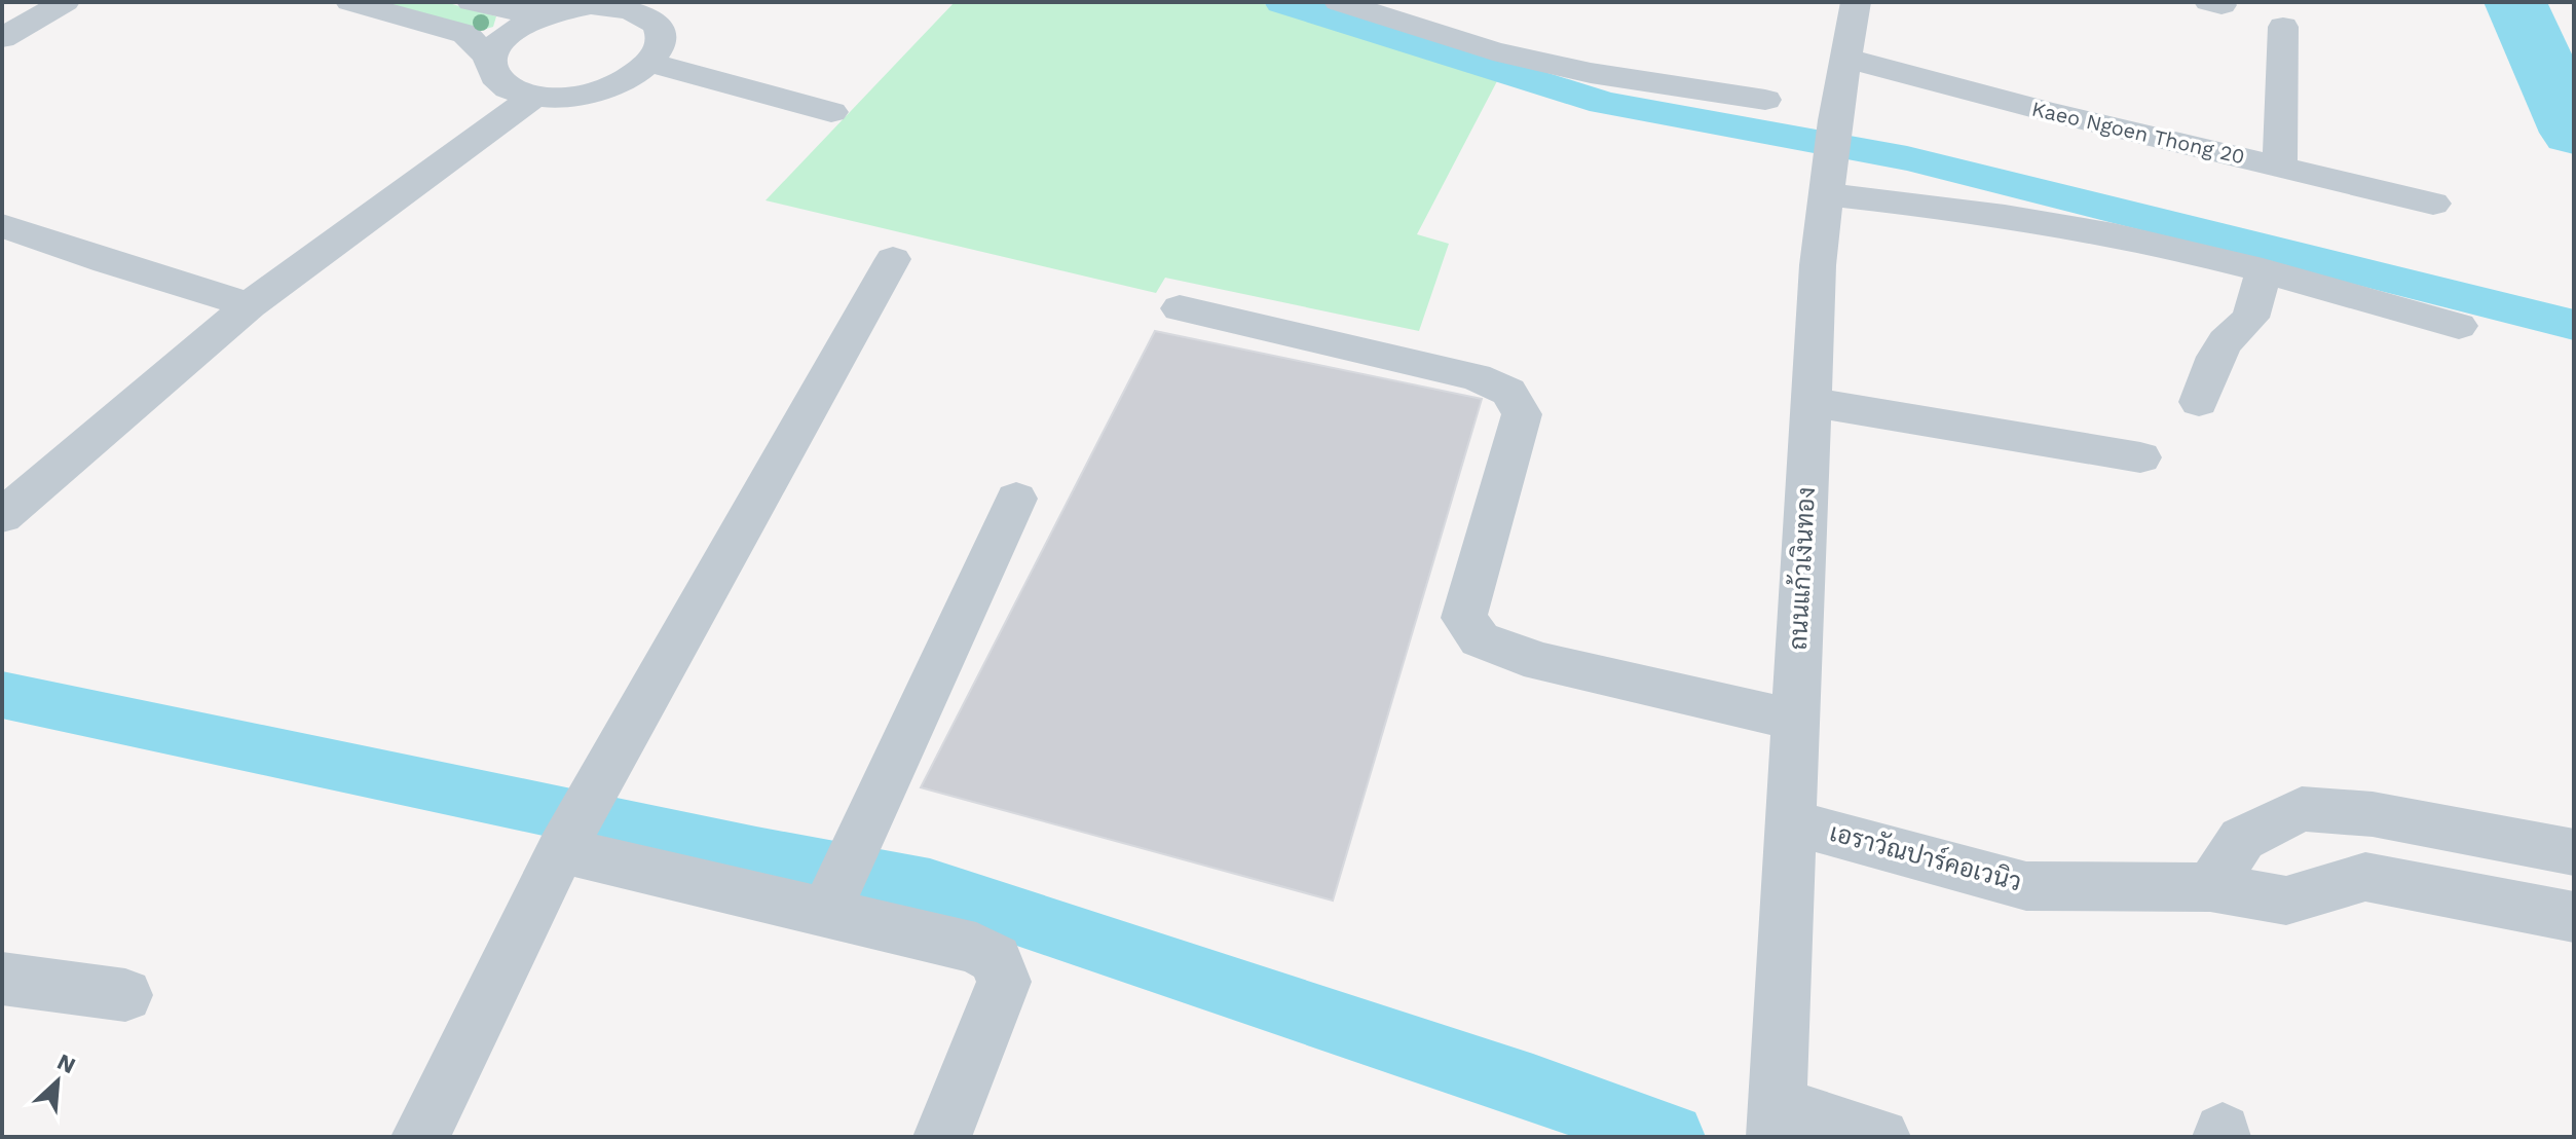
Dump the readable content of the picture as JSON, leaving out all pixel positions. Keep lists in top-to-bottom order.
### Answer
{
  "streets": {
    "street": ["Kaeo Ngoen Thong 20", "ถนนแก้วเงินทอง", "เอราวัณปาร์คอเวนิว"]
  },
  "crossings": [
    ["Kaeo Ngoen Thong 20", "ถนนแก้วเงินทอง"],
    ["ถนนแก้วเงินทอง", "เอราวัณปาร์คอเวนิว"]
  ],
  "north": "top right"
}
